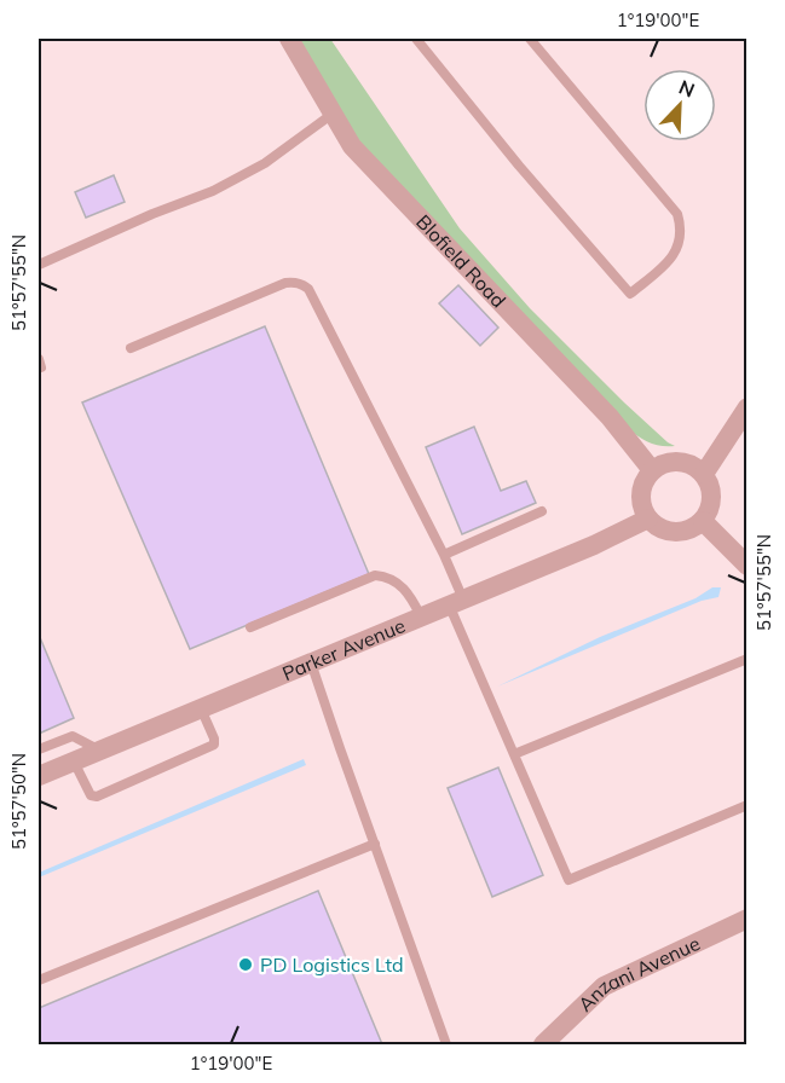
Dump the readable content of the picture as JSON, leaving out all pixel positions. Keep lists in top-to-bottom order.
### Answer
{
  "streets": {
    "street": ["Blofield Road", "Parker Avenue", "Anzani Avenue"]
  },
  "crossings": [
    ["Blofield Road", "Parker Avenue"]
  ],
  "places": ["PD Logistics Ltd"],
  "north": "top right",
  "coordinates": ["1°19'00\"E", "51°57'55\"N", "51°57'50\"N"]
}
